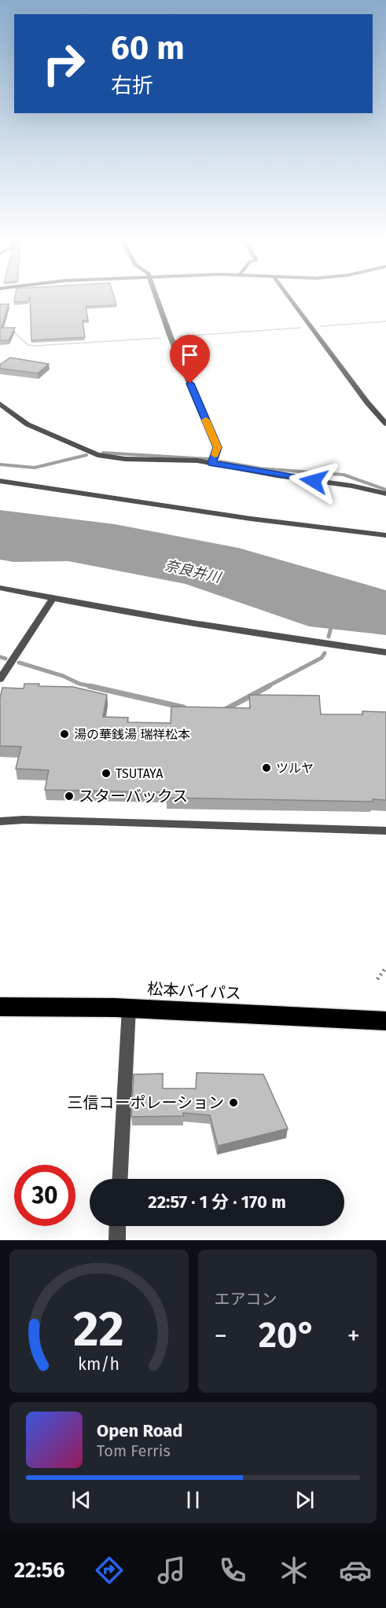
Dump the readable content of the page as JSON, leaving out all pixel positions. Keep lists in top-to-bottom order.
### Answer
{
  "streets": {
    "highway": ["松本バイパス"]
  },
  "water": ["奈良井川"],
  "places": [
    "湯の華銭湯 瑞祥松本",
    "ツルヤ",
    "TSUTAYA",
    "スターバックス",
    "三信コーポレーション"
  ],
  "page": {
    "turn": ["60 m", "右折"],
    "limit": "30",
    "trip": "22:57 · 1 分 · 170 m",
    "tile": "エアコン",
    "heat": ["−", "20°", "+"],
    "song": ["Open Road", "Tom Ferris"],
    "tabs": "22:56",
    "gauge": ["22", "km/h"]
  }
}
